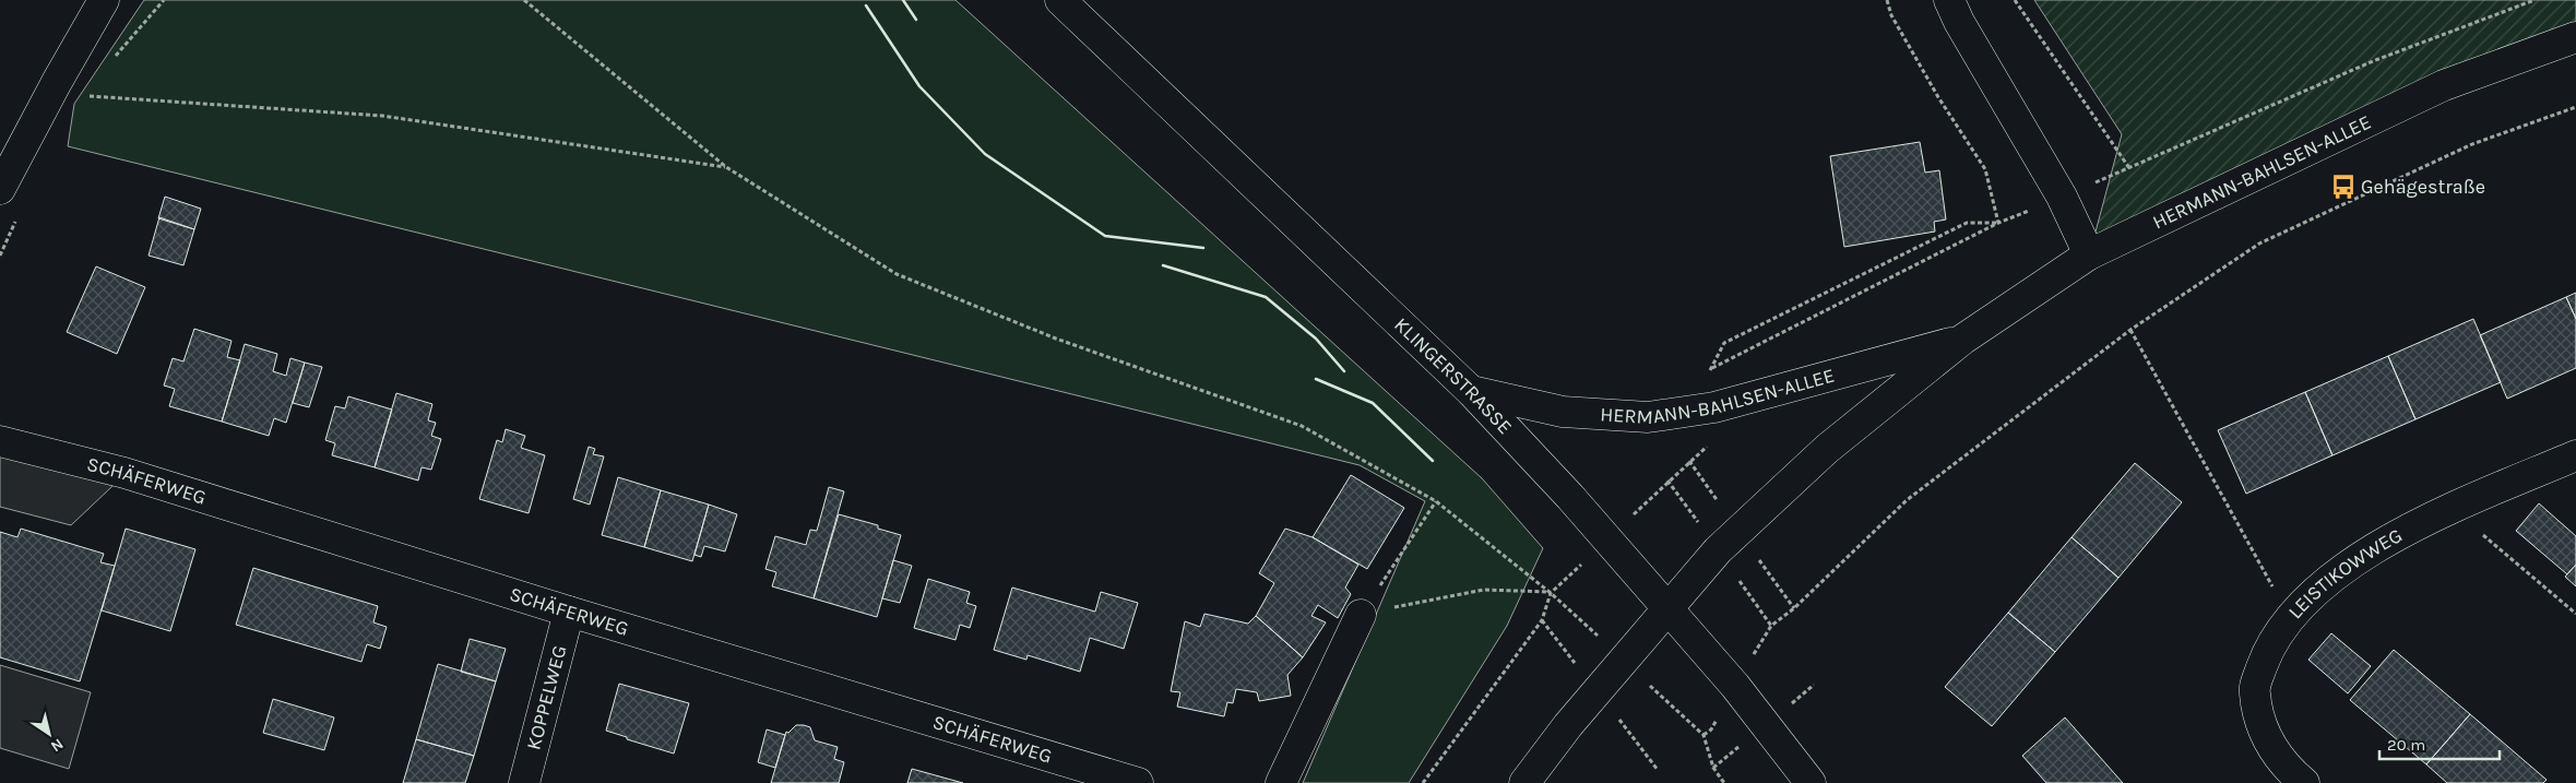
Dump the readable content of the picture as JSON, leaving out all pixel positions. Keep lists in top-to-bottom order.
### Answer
{
  "streets": {
    "main road": [
      "HERMANN-BAHLSEN-ALLEE",
      "KLINGERSTRASSE",
      "SCHÄFERWEG",
      "LEISTIKOWWEG",
      "KOPPELWEG"
    ]
  },
  "crossings": [
    ["HERMANN-BAHLSEN-ALLEE", "KLINGERSTRASSE"],
    ["SCHÄFERWEG", "KOPPELWEG"]
  ],
  "places": {
    "bus stop": ["Gehägestraße"]
  },
  "scale_bar": "20 m",
  "north": "bottom right"
}
